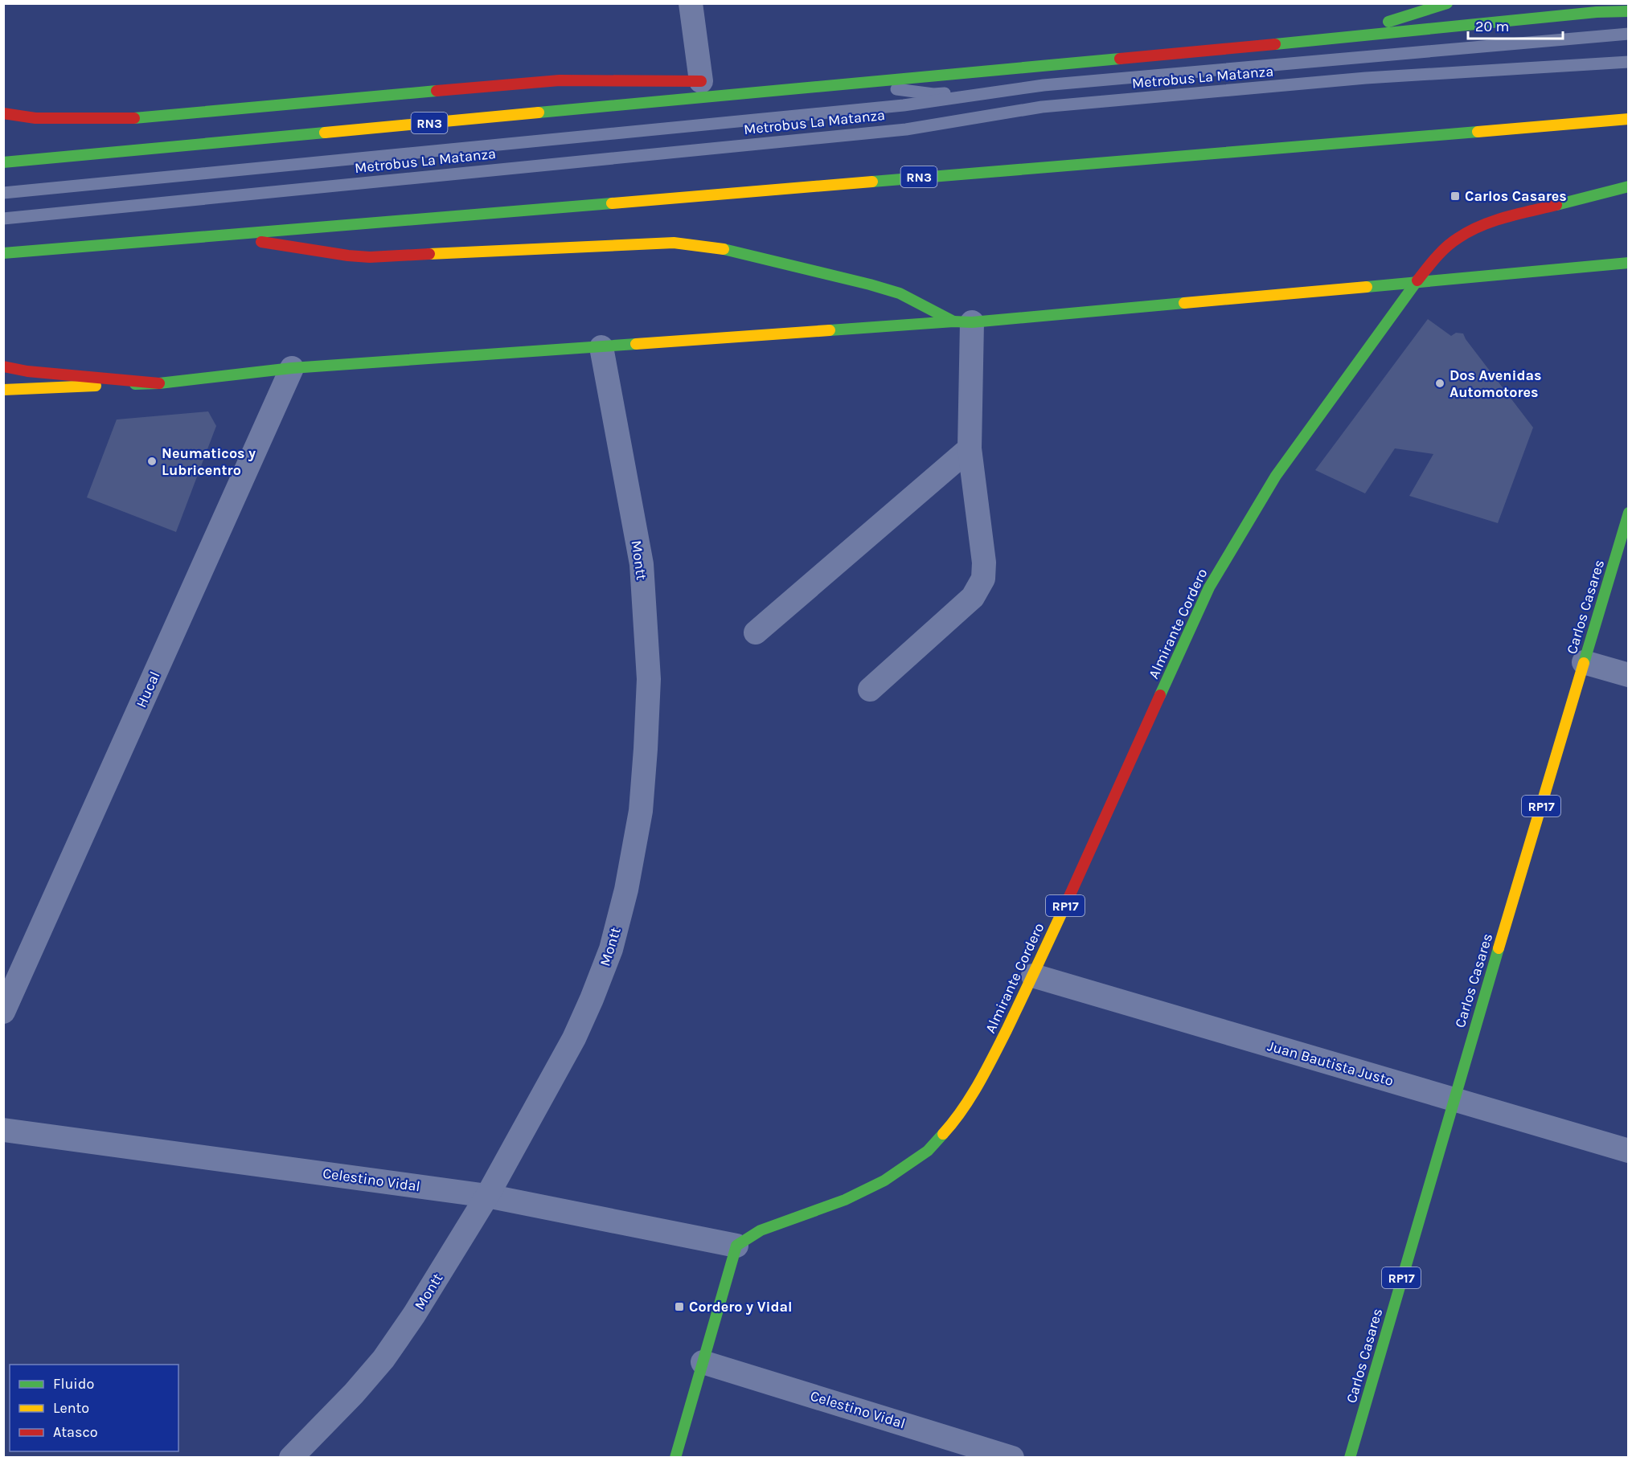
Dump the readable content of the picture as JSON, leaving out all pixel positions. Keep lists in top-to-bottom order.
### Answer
{
  "streets": {
    "main road": [
      "RN3",
      "Carlos Casares",
      "Almirante Cordero",
      "RP17"
    ],
    "street": [
      "Montt",
      "Hucal",
      "Juan Bautista Justo",
      "Celestino Vidal"
    ],
    "lane": ["Metrobus La Matanza"]
  },
  "crossings": [
    ["Montt", "Celestino Vidal"],
    ["Carlos Casares", "Juan Bautista Justo"],
    ["Almirante Cordero", "RP17"],
    ["Almirante Cordero", "Juan Bautista Justo"],
    ["Almirante Cordero", "Celestino Vidal"]
  ],
  "places": {
    "transit": ["Carlos Casares", "Cordero y Vidal"],
    "other": ["Dos Avenidas Automotores", "Neumaticos y Lubricentro"]
  },
  "legend": ["Fluido", "Lento", "Atasco"],
  "scale_bar": "20 m"
}
